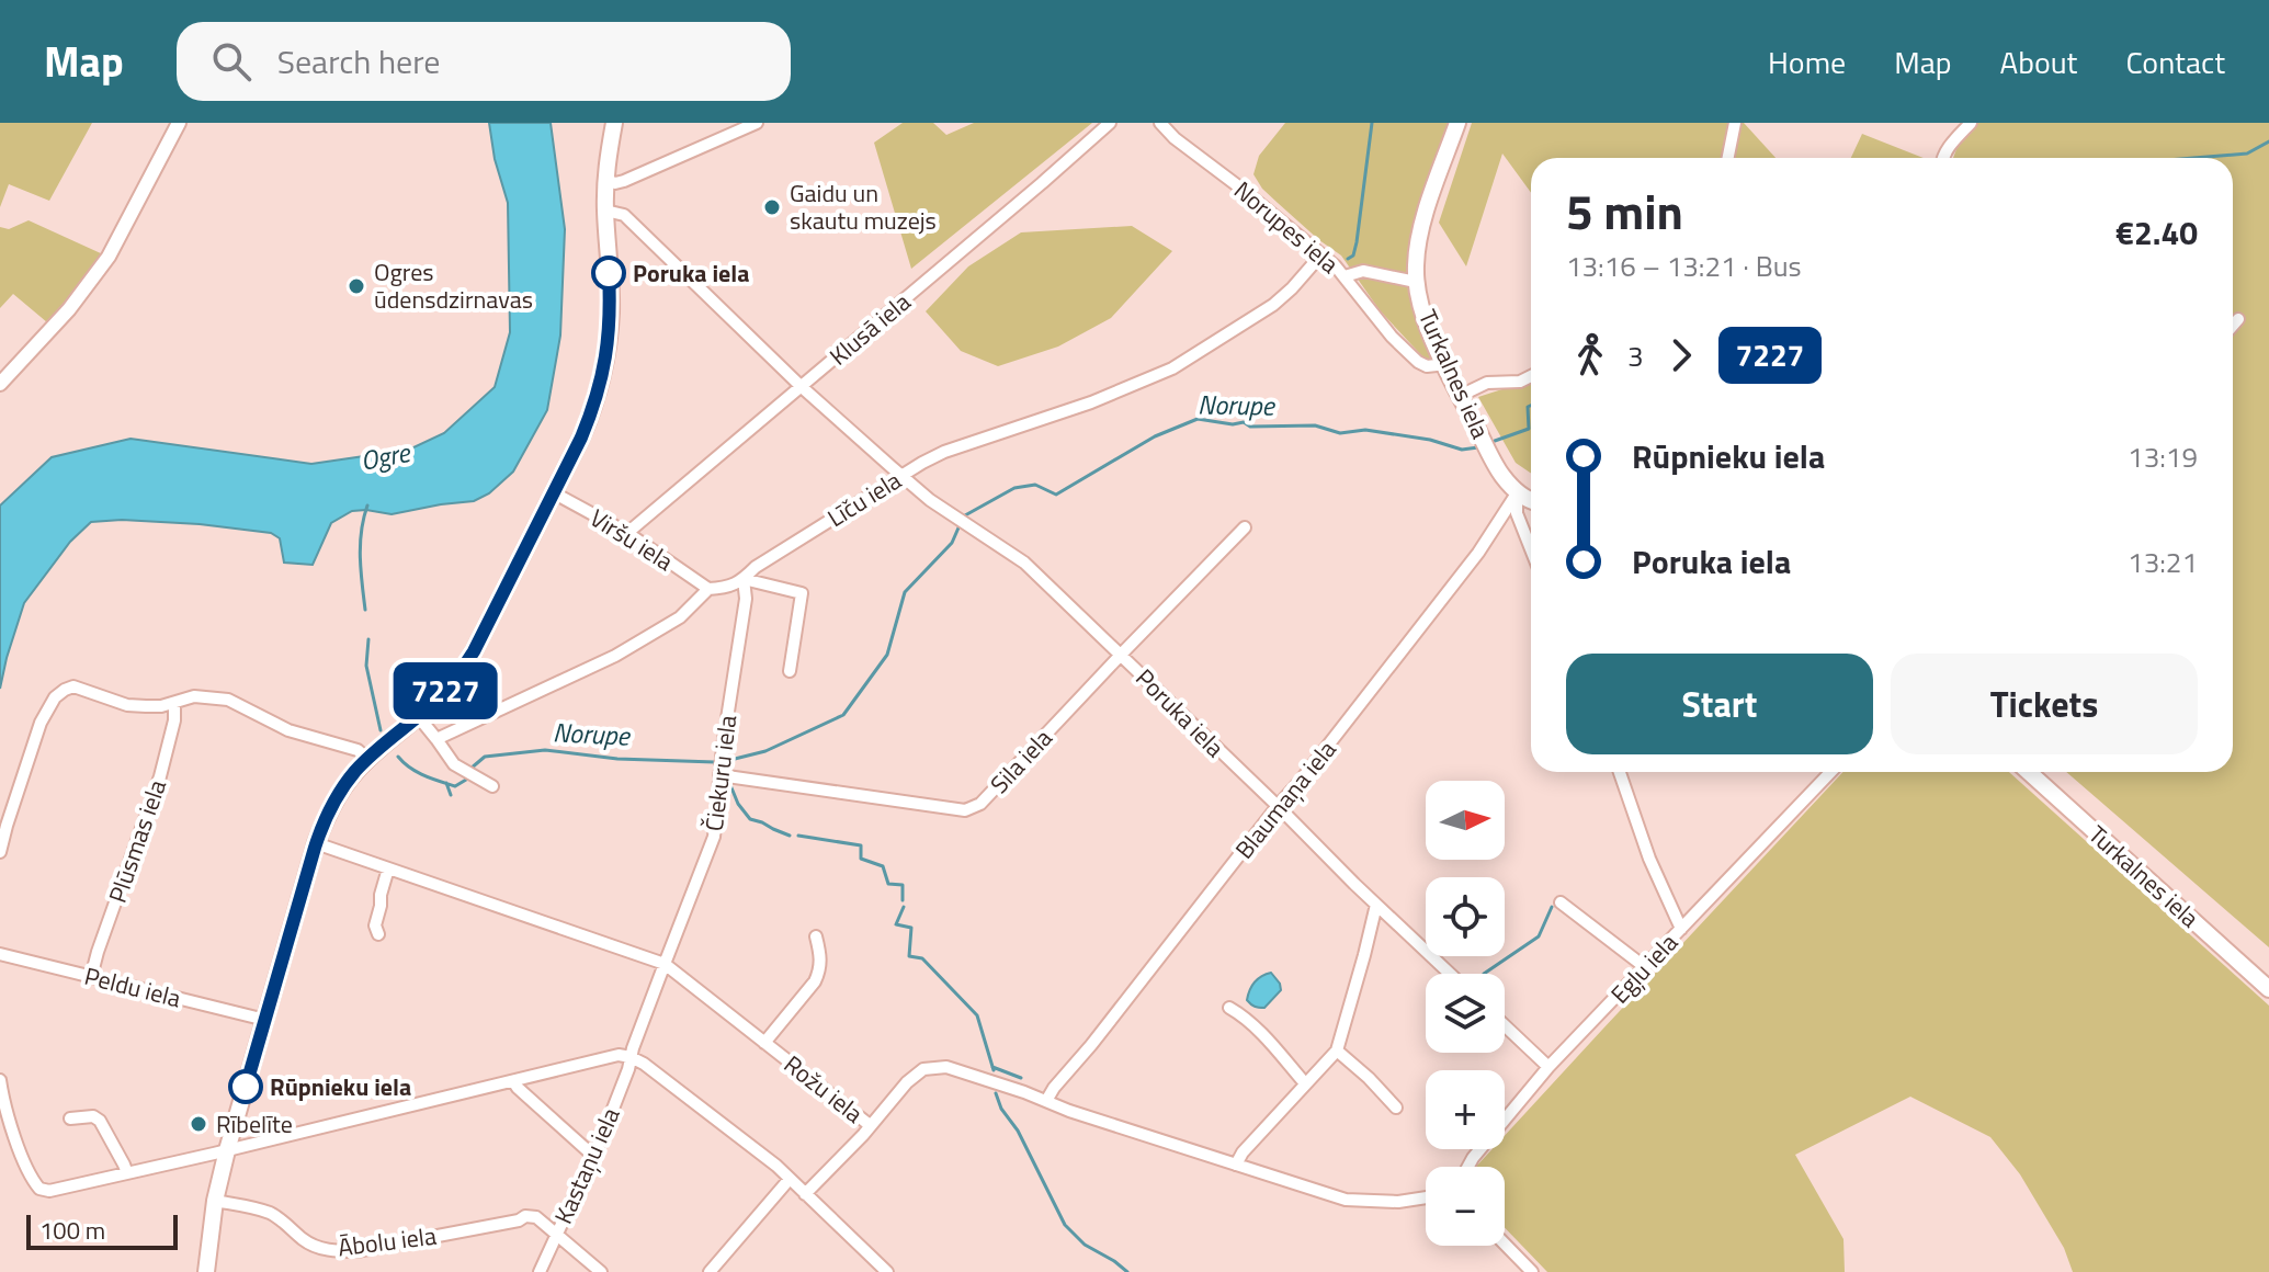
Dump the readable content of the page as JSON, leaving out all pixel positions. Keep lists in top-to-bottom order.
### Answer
{
  "streets": {
    "main road": ["Turkalnes iela"],
    "street": [
      "Norupes iela",
      "Klusā iela",
      "Līču iela",
      "Viršu iela",
      "Poruka iela",
      "Sila iela",
      "Čiekuru iela",
      "Blaumaņa iela",
      "Plūsmas iela",
      "Egļu iela",
      "Peldu iela",
      "Rožu iela",
      "Kastaņu iela",
      "Ābolu iela"
    ]
  },
  "crossings": [
    ["Norupes iela", "Turkalnes iela"],
    ["Norupes iela", "Līču iela"],
    ["Klusā iela", "Viršu iela"],
    ["Klusā iela", "Poruka iela"],
    ["Turkalnes iela", "Blaumaņa iela"],
    ["Līču iela", "Viršu iela"],
    ["Līču iela", "Poruka iela"],
    ["Līču iela", "Čiekuru iela"],
    ["Poruka iela", "Sila iela"],
    ["Poruka iela", "Blaumaņa iela"],
    ["Sila iela", "Čiekuru iela"],
    ["Čiekuru iela", "Rožu iela"],
    ["Čiekuru iela", "Kastaņu iela"],
    ["Blaumaņa iela", "Rožu iela"],
    ["Plūsmas iela", "Peldu iela"],
    ["Kastaņu iela", "Ābolu iela"]
  ],
  "water": ["Norupe", "Ogre"],
  "places": [
    "Gaidu un skautu muzejs",
    "Poruka iela",
    "Ogres ūdensdzirnavas",
    "Rūpnieku iela",
    "Rībelīte"
  ],
  "lines": ["bus line 7227"],
  "scale_bar": "100 m",
  "north": "right",
  "page": {
    "header": "Map",
    "search": "Search here",
    "nav": [
      "Home",
      "Map",
      "About",
      "Contact"
    ],
    "on_map": "7227",
    "heading": ["5 min", "13:16 – 13:21 · Bus", "€2.40"],
    "legs": ["3", "7227"],
    "list": [
      {
        "name": "Rūpnieku iela",
        "value": "13:19"
      },
      {
        "name": "Poruka iela",
        "value": "13:21"
      }
    ],
    "buttons": ["Start", "Tickets"],
    "map_buttons": ["+", "−"],
    "scale": "100 m"
  }
}
